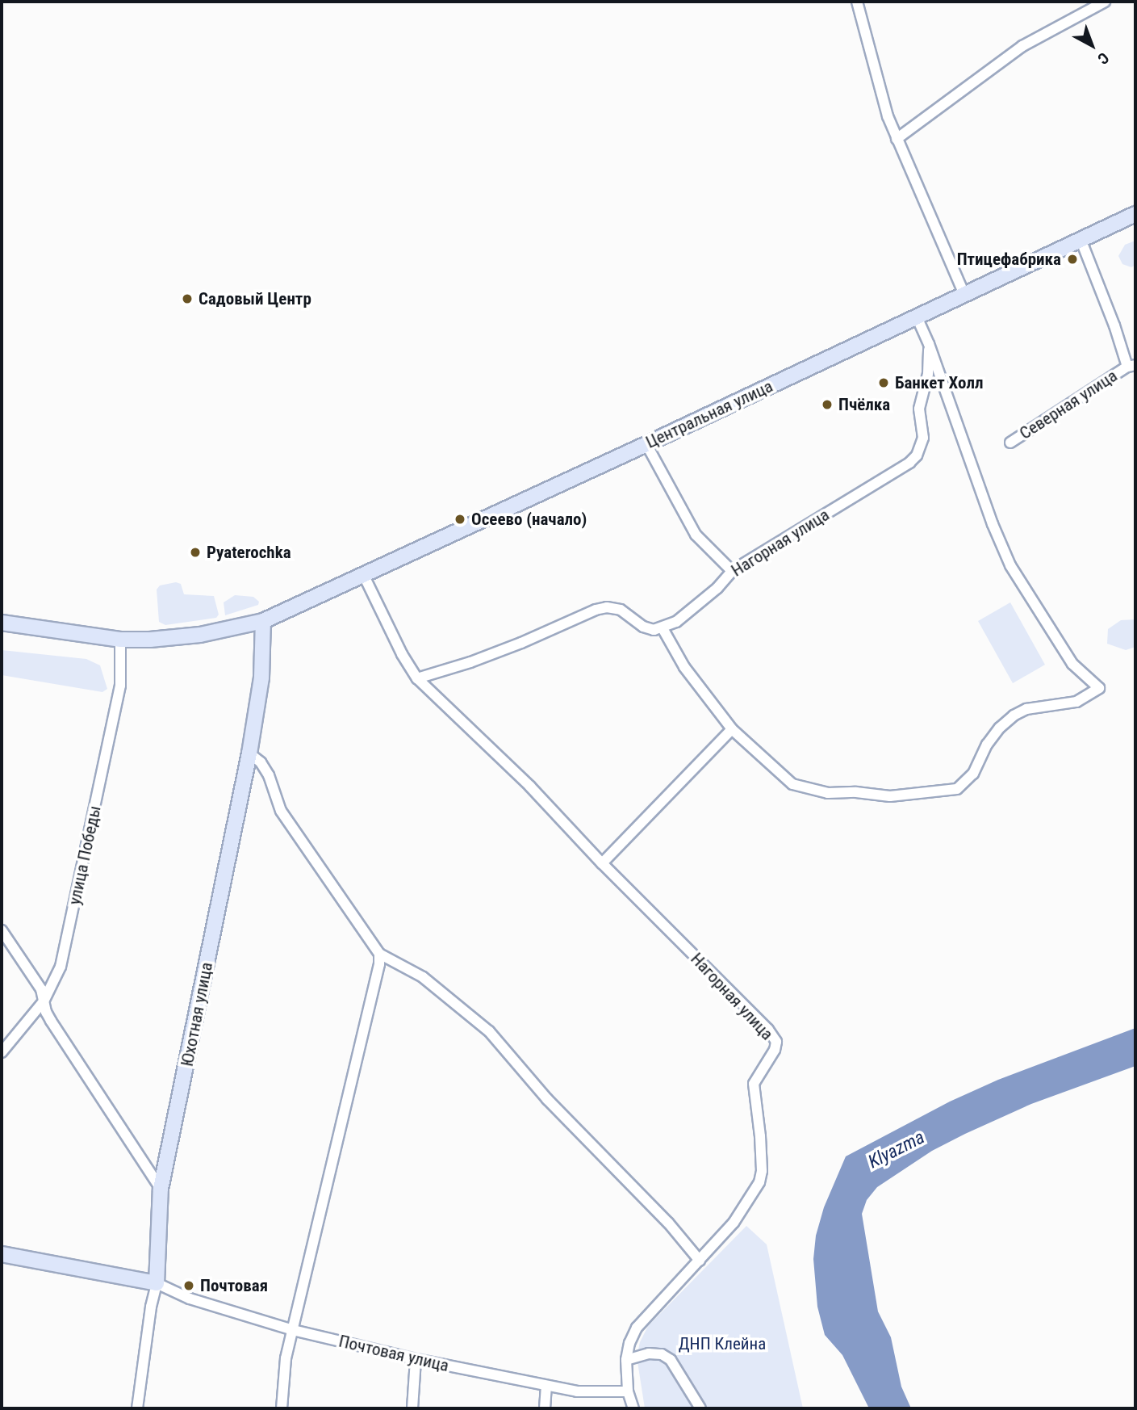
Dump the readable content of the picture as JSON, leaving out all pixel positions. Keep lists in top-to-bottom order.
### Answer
{
  "streets": {
    "main road": ["Центральная улица", "Юхотная улица", "Почтовая улица"],
    "street": ["Северная улица", "Нагорная улица", "улица Победы"]
  },
  "crossings": [
    ["Северная улица", "Центральная улица"],
    ["Центральная улица", "Нагорная улица"],
    ["Центральная улица", "улица Победы"],
    ["Центральная улица", "Юхотная улица"],
    ["Юхотная улица", "Почтовая улица"]
  ],
  "water": ["Klyazma"],
  "parks": ["ДНП Клейна"],
  "places": [
    "Птицефабрика",
    "Садовый Центр",
    "Банкет Холл",
    "Пчёлка",
    "Осеево (начало)",
    "Pyaterochka",
    "Почтовая"
  ],
  "north": "bottom right"
}
